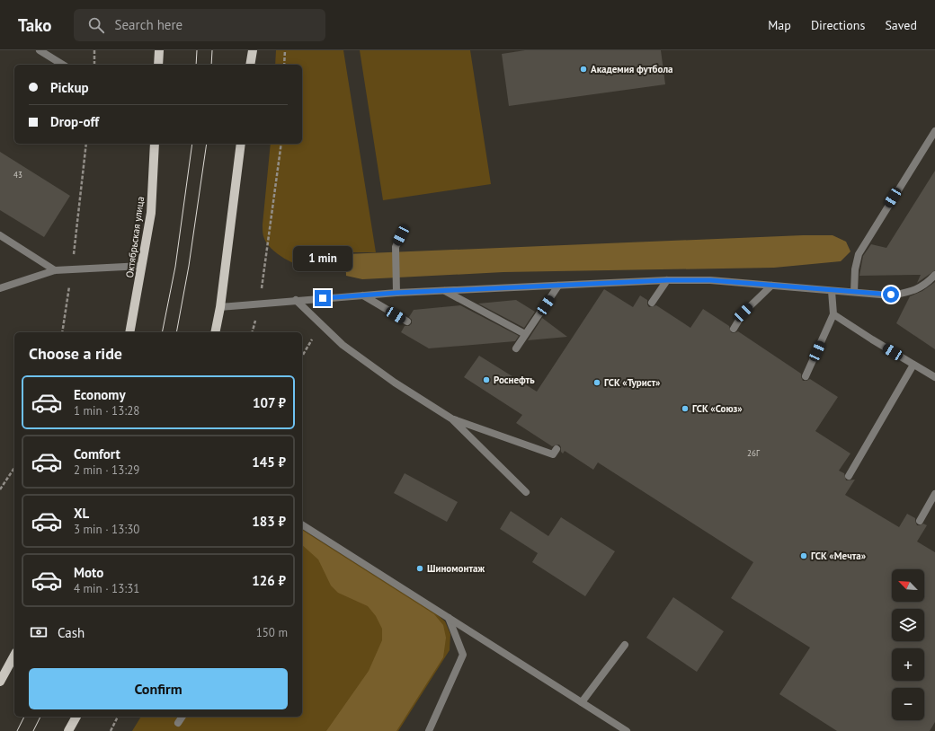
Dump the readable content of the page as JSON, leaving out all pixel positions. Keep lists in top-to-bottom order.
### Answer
{
  "streets": {
    "main road": ["Октябрьская улица"]
  },
  "places": [
    "Академия футбола",
    "Роснефть",
    "ГСК «Турист»",
    "ГСК «Союз»",
    "ГСК «Мечта»",
    "Шиномонтаж"
  ],
  "house_numbers": ["43", "26Г"],
  "north": "top left",
  "page": {
    "header": "Tako",
    "search": "Search here",
    "nav": ["Map", "Directions", "Saved"],
    "banner": ["Pickup", "Drop-off"],
    "bubble": "1 min",
    "heading": "Choose a ride",
    "list": [
      {
        "name": "Economy",
        "note": "1 min · 13:28",
        "value": "107 ₽"
      },
      {
        "name": "Comfort",
        "note": "2 min · 13:29",
        "value": "145 ₽"
      },
      {
        "name": "XL",
        "note": "3 min · 13:30",
        "value": "183 ₽"
      },
      {
        "name": "Moto",
        "note": "4 min · 13:31",
        "value": "126 ₽"
      }
    ],
    "map_buttons": ["+", "−"],
    "pay": ["Cash", "150 m"],
    "buttons": "Confirm"
  }
}
